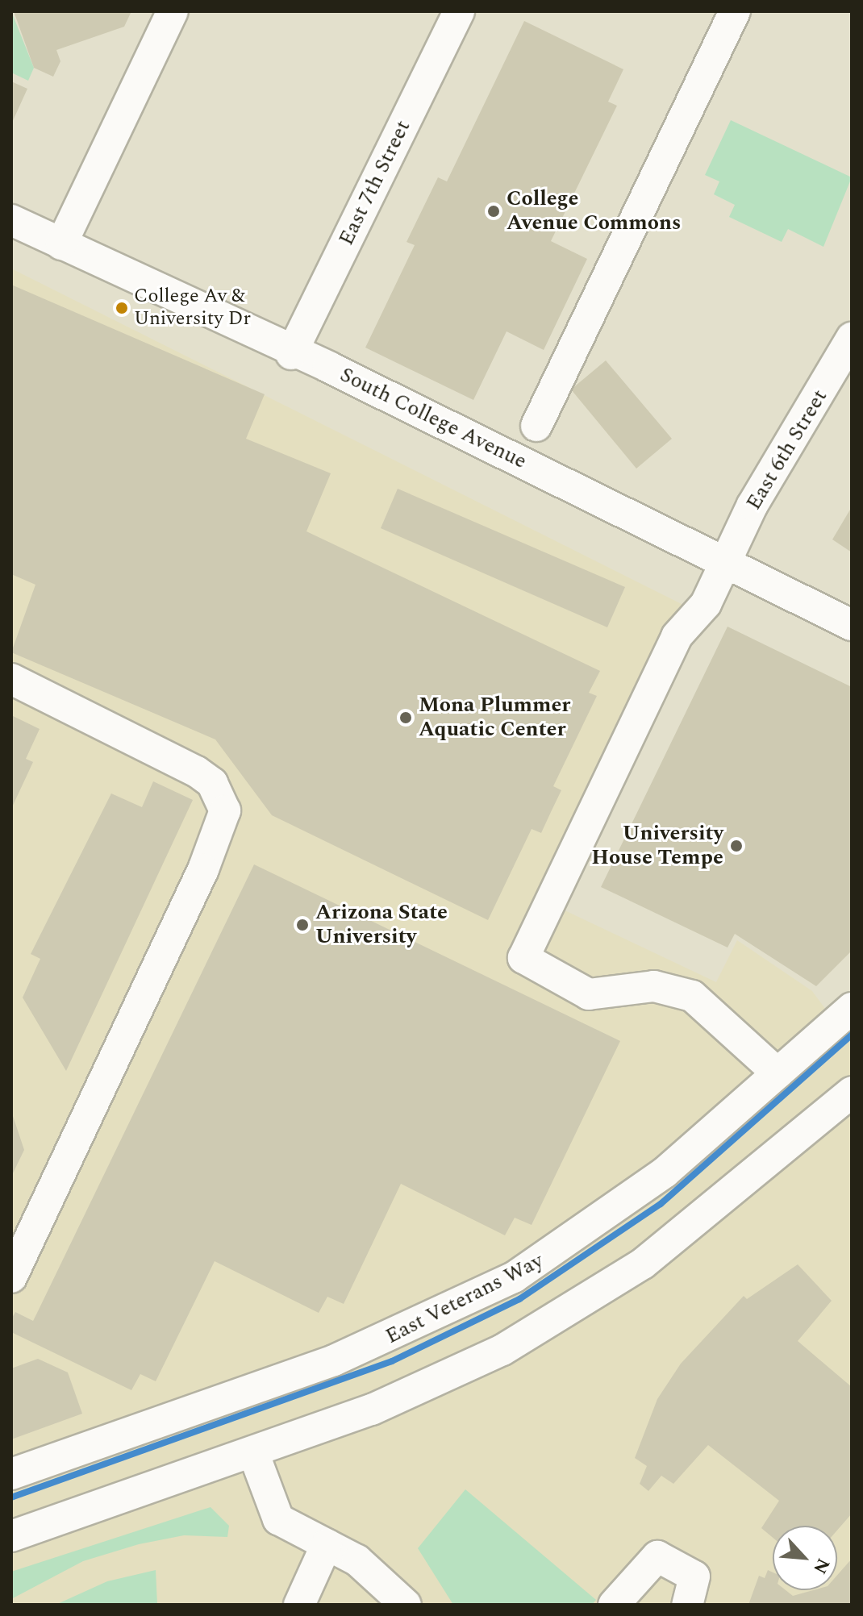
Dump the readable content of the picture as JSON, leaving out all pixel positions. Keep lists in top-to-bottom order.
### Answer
{
  "streets": {
    "street": [
      "East 7th Street",
      "South College Avenue",
      "East 6th Street",
      "East Veterans Way"
    ]
  },
  "crossings": [
    ["East 7th Street", "South College Avenue"],
    ["South College Avenue", "East 6th Street"],
    ["East 6th Street", "East Veterans Way"]
  ],
  "places": [
    "College Avenue Commons",
    "College Av & University Dr",
    "Mona Plummer Aquatic Center",
    "University House Tempe",
    "Arizona State University"
  ],
  "north": "bottom right"
}
